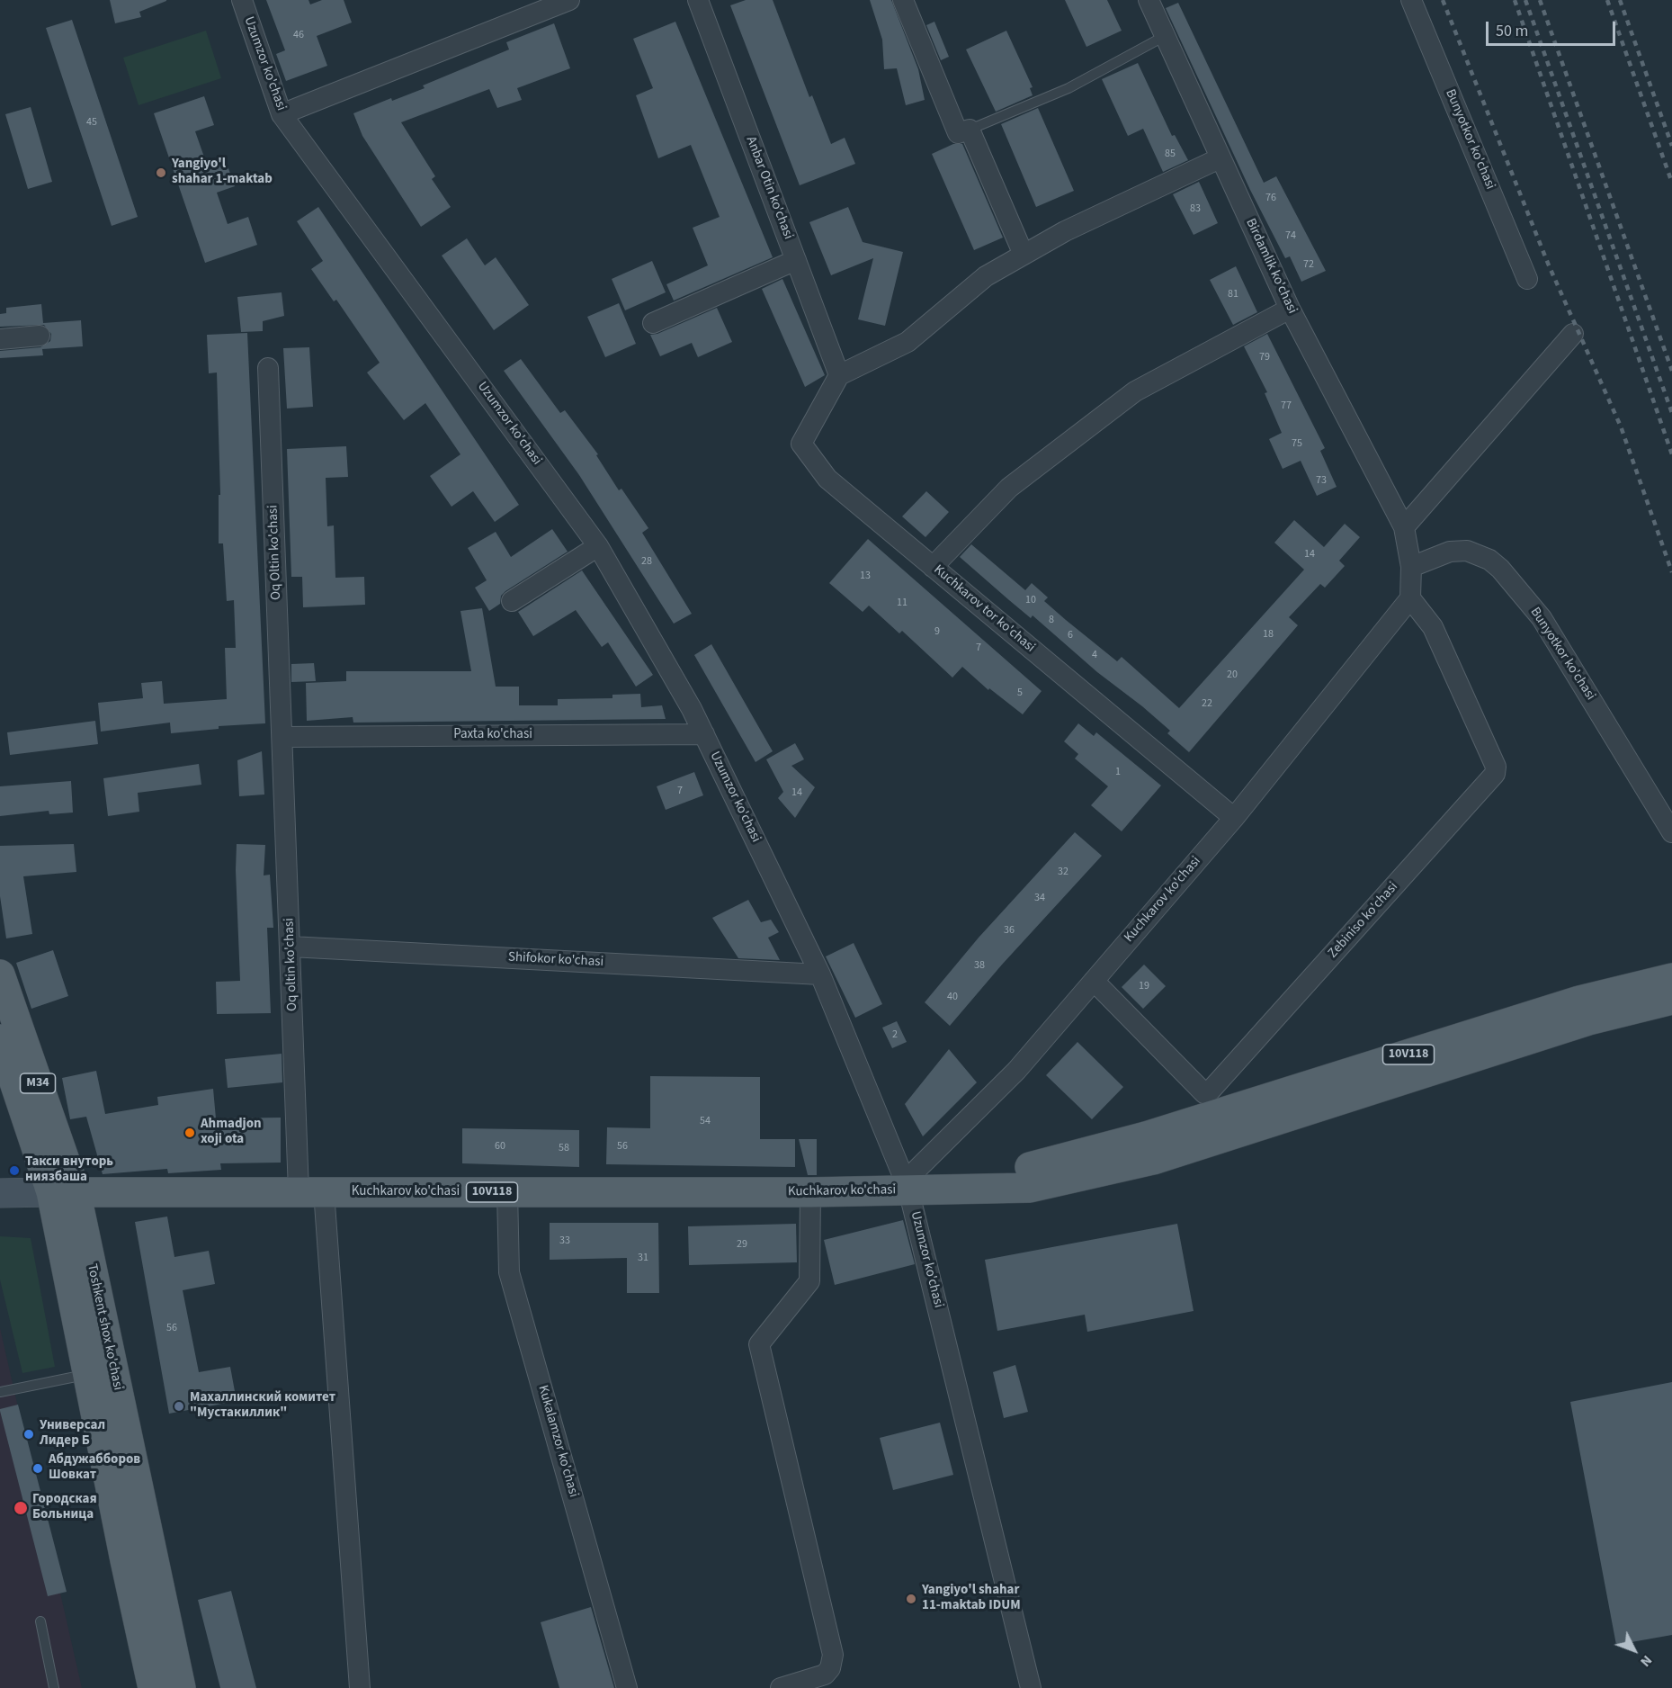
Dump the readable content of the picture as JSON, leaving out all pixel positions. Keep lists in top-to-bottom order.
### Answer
{
  "streets": {
    "main road": [
      "Kuchkarov ko'chasi",
      "10V118",
      "M34",
      "Toshkent shox ko'chasi"
    ],
    "street": [
      "Uzumzor ko'chasi",
      "Bunyotkor ko'chasi",
      "Anbar Otin ko'chasi",
      "Birdamlik ko'chasi",
      "Oq Oltin ko'chasi",
      "Kuchkarov tor ko'chasi",
      "Paxta ko'chasi",
      "Zebiniso ko'chasi",
      "Shifokor ko'chasi",
      "Oq oltin ko'chasi",
      "Kukalamzor ko'chasi"
    ]
  },
  "crossings": [
    ["Uzumzor ko'chasi", "Paxta ko'chasi"],
    ["Uzumzor ko'chasi", "Kuchkarov ko'chasi"],
    ["Uzumzor ko'chasi", "Shifokor ko'chasi"],
    ["Uzumzor ko'chasi", "10V118"],
    ["Anbar Otin ko'chasi", "Kuchkarov tor ko'chasi"],
    ["Oq Oltin ko'chasi", "Paxta ko'chasi"],
    ["Oq Oltin ko'chasi", "Oq oltin ko'chasi"],
    ["Kuchkarov tor ko'chasi", "Kuchkarov ko'chasi"],
    ["Paxta ko'chasi", "Oq oltin ko'chasi"],
    ["Kuchkarov ko'chasi", "Zebiniso ko'chasi"],
    ["Kuchkarov ko'chasi", "Oq oltin ko'chasi"],
    ["Kuchkarov ko'chasi", "10V118"],
    ["Kuchkarov ko'chasi", "Toshkent shox ko'chasi"],
    ["Kuchkarov ko'chasi", "Kukalamzor ko'chasi"],
    ["Shifokor ko'chasi", "Oq oltin ko'chasi"]
  ],
  "places": [
    "Yangiyo'l shahar 1-maktab",
    "Ahmadjon xoji ota",
    "Такси внуторь ниязбаша",
    "Махаллинский комитет \"Мустакиллик\"",
    "Универсал Лидер Б",
    "Абдужабборов Шовкат",
    "Городская Больница",
    "Yangiyo'l shahar 11-maktab IDUM"
  ],
  "house_numbers": [
    "46",
    "45",
    "85",
    "76",
    "83",
    "74",
    "72",
    "81",
    "79",
    "77",
    "75",
    "73",
    "14",
    "28",
    "13",
    "10",
    "11",
    "8",
    "9",
    "18",
    "6",
    "7",
    "4",
    "20",
    "5",
    "22",
    "1",
    "7",
    "14",
    "32",
    "34",
    "36",
    "38",
    "19",
    "40",
    "2",
    "54",
    "60",
    "56",
    "58",
    "33",
    "29",
    "31",
    "56"
  ],
  "scale_bar": "50 m",
  "north": "bottom right"
}
